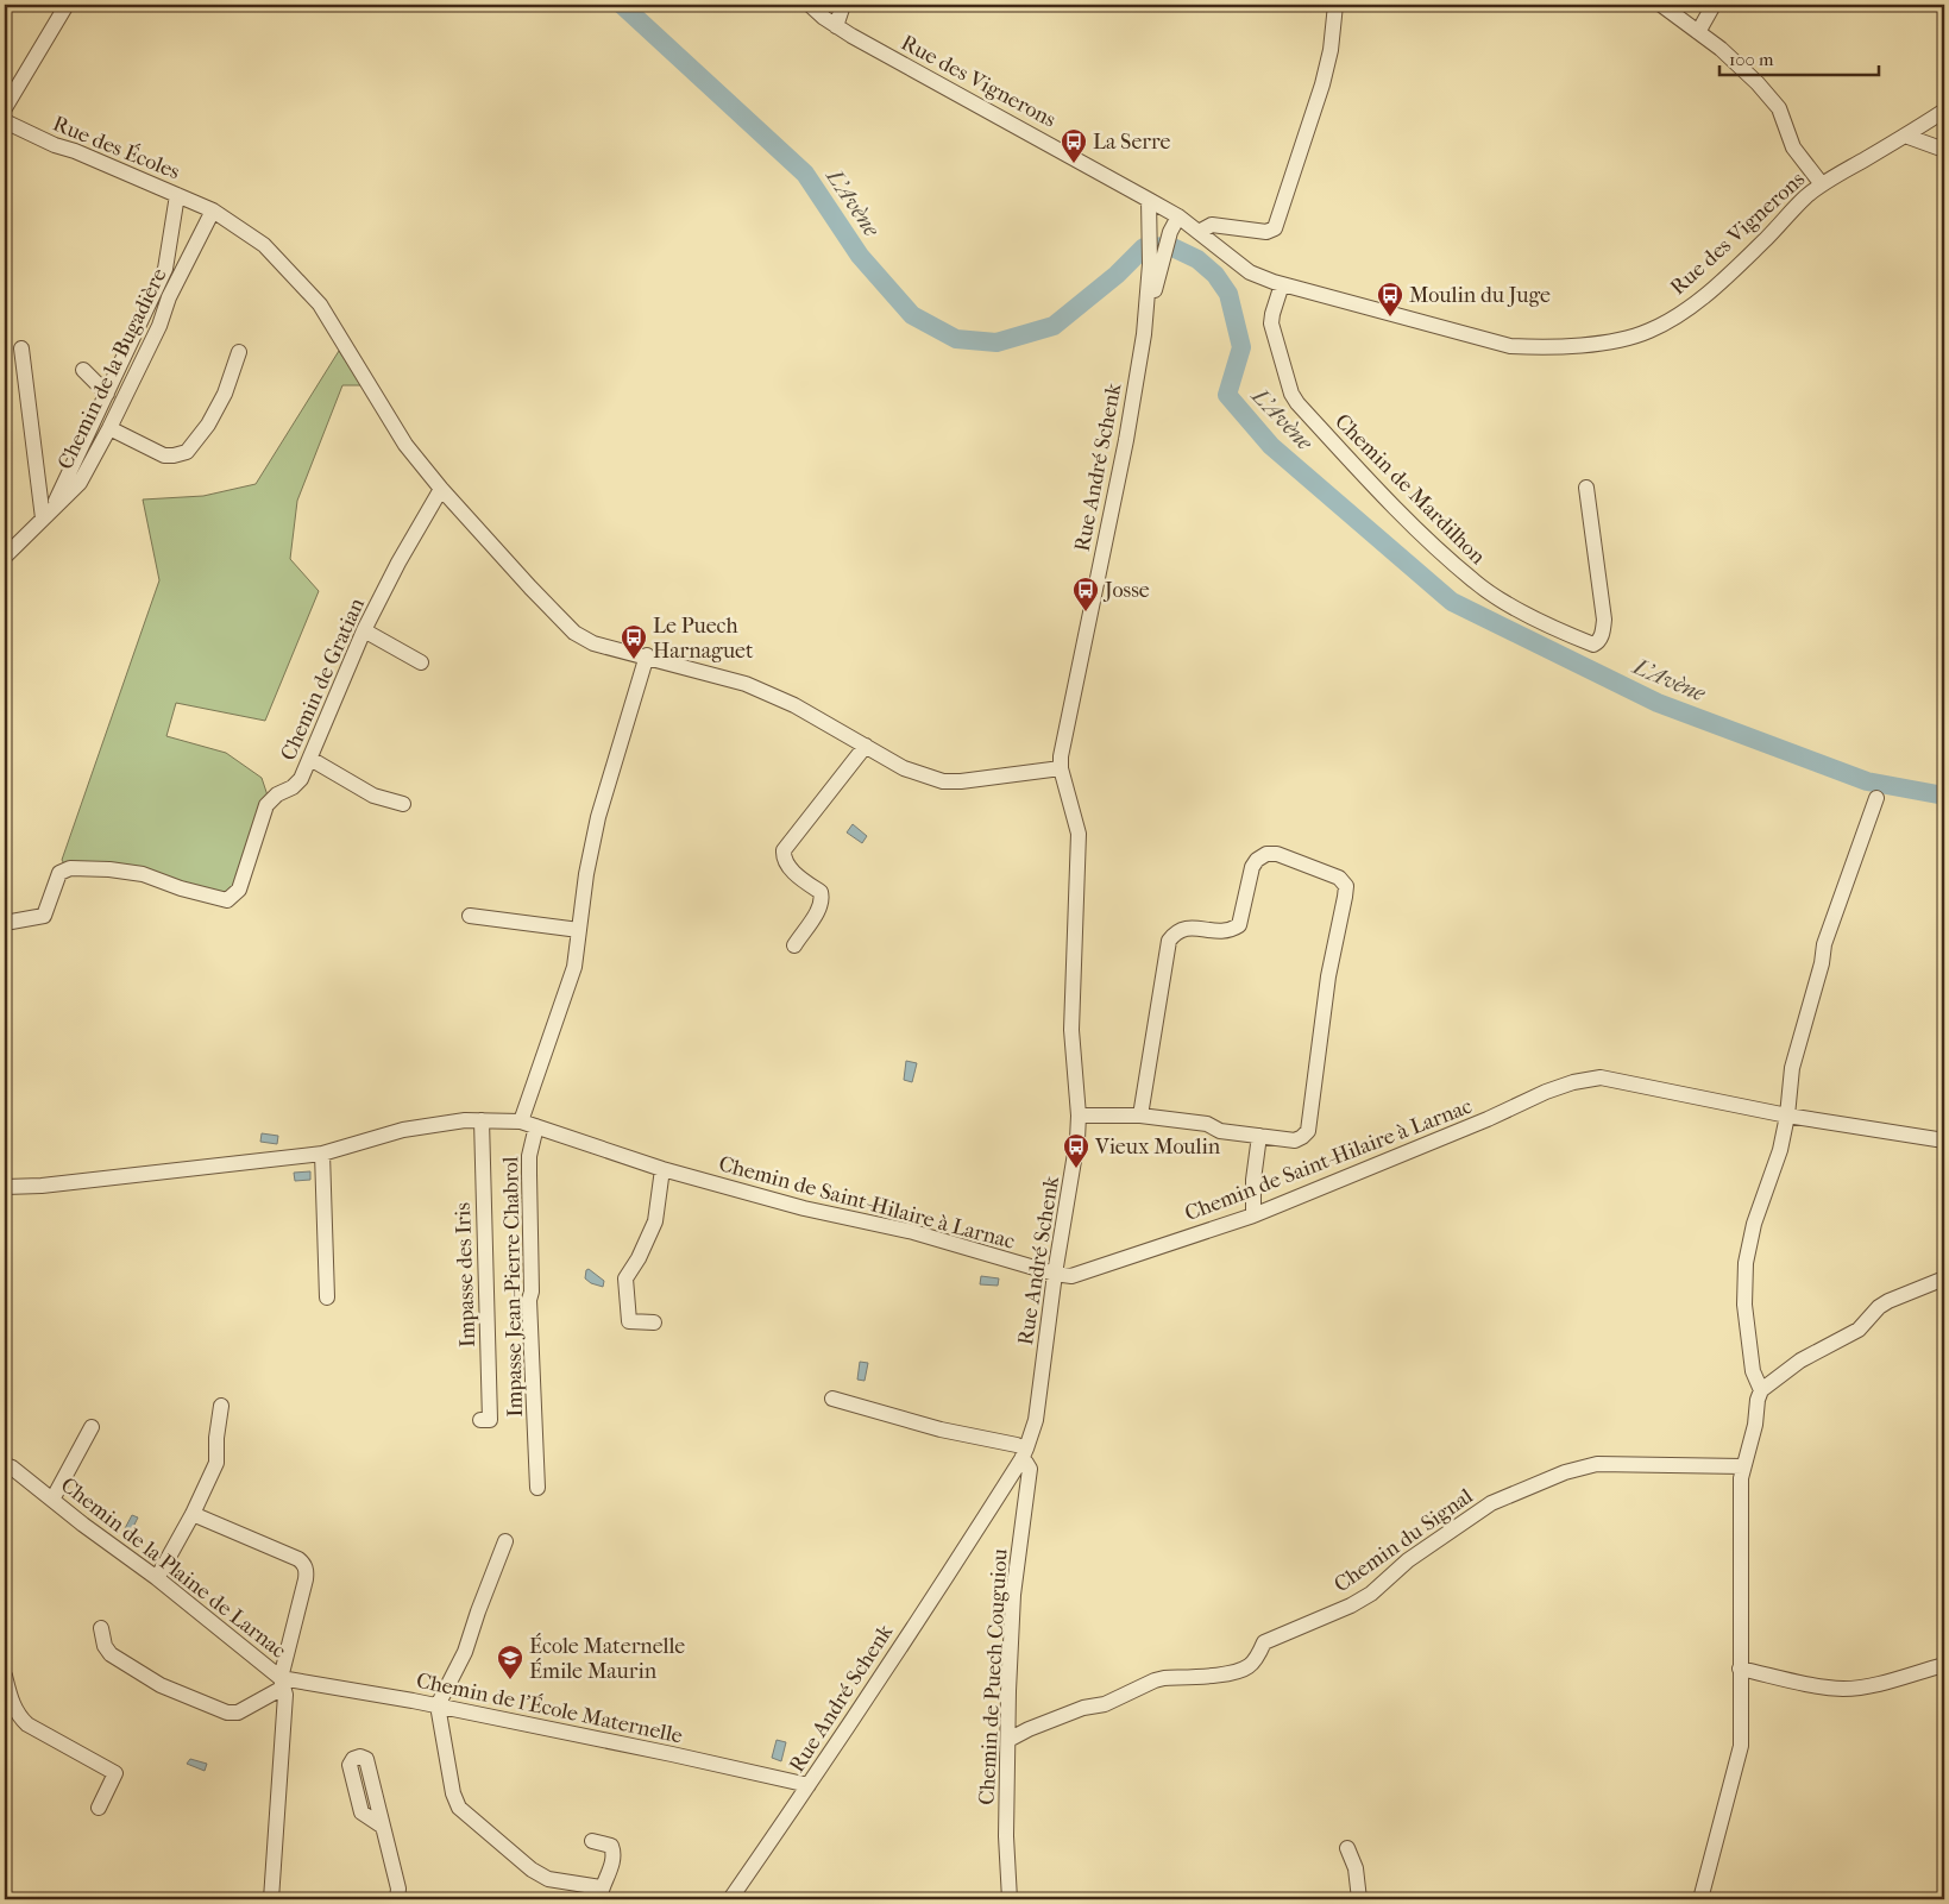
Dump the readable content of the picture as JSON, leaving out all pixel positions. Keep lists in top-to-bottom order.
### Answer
{
  "streets": {
    "street": [
      "Rue des Vignerons",
      "Rue des Écoles",
      "Chemin de la Bugadière",
      "Rue André Schenk",
      "Chemin de Mardilhon",
      "Chemin de Gratian",
      "Chemin de Saint-Hilaire à Larnac",
      "Impasse des Iris",
      "Impasse Jean-Pierre Chabrol",
      "Chemin du Signal",
      "Chemin de la Plaine de Larnac",
      "Chemin de Puech Couguiou",
      "Chemin de l'École Maternelle"
    ]
  },
  "crossings": [
    ["Rue des Vignerons", "Rue André Schenk"],
    ["Rue des Vignerons", "Chemin de Mardilhon"],
    ["Rue des Écoles", "Chemin de la Bugadière"],
    ["Rue des Écoles", "Rue André Schenk"],
    ["Rue des Écoles", "Chemin de Gratian"],
    ["Rue André Schenk", "Chemin de Saint-Hilaire à Larnac"],
    ["Rue André Schenk", "Chemin de Puech Couguiou"],
    ["Rue André Schenk", "Chemin de l'École Maternelle"],
    ["Chemin de Saint-Hilaire à Larnac", "Impasse des Iris"],
    ["Chemin de Saint-Hilaire à Larnac", "Impasse Jean-Pierre Chabrol"],
    ["Chemin du Signal", "Chemin de Puech Couguiou"],
    ["Chemin de la Plaine de Larnac", "Chemin de l'École Maternelle"]
  ],
  "water": ["L'Avène"],
  "places": {
    "bus stop": [
      "La Serre",
      "Moulin du Juge",
      "Josse",
      "Le Puech Harnaguet",
      "Vieux Moulin"
    ],
    "school or university": ["École Maternelle Émile Maurin"]
  },
  "scale_bar": "100 m"
}
